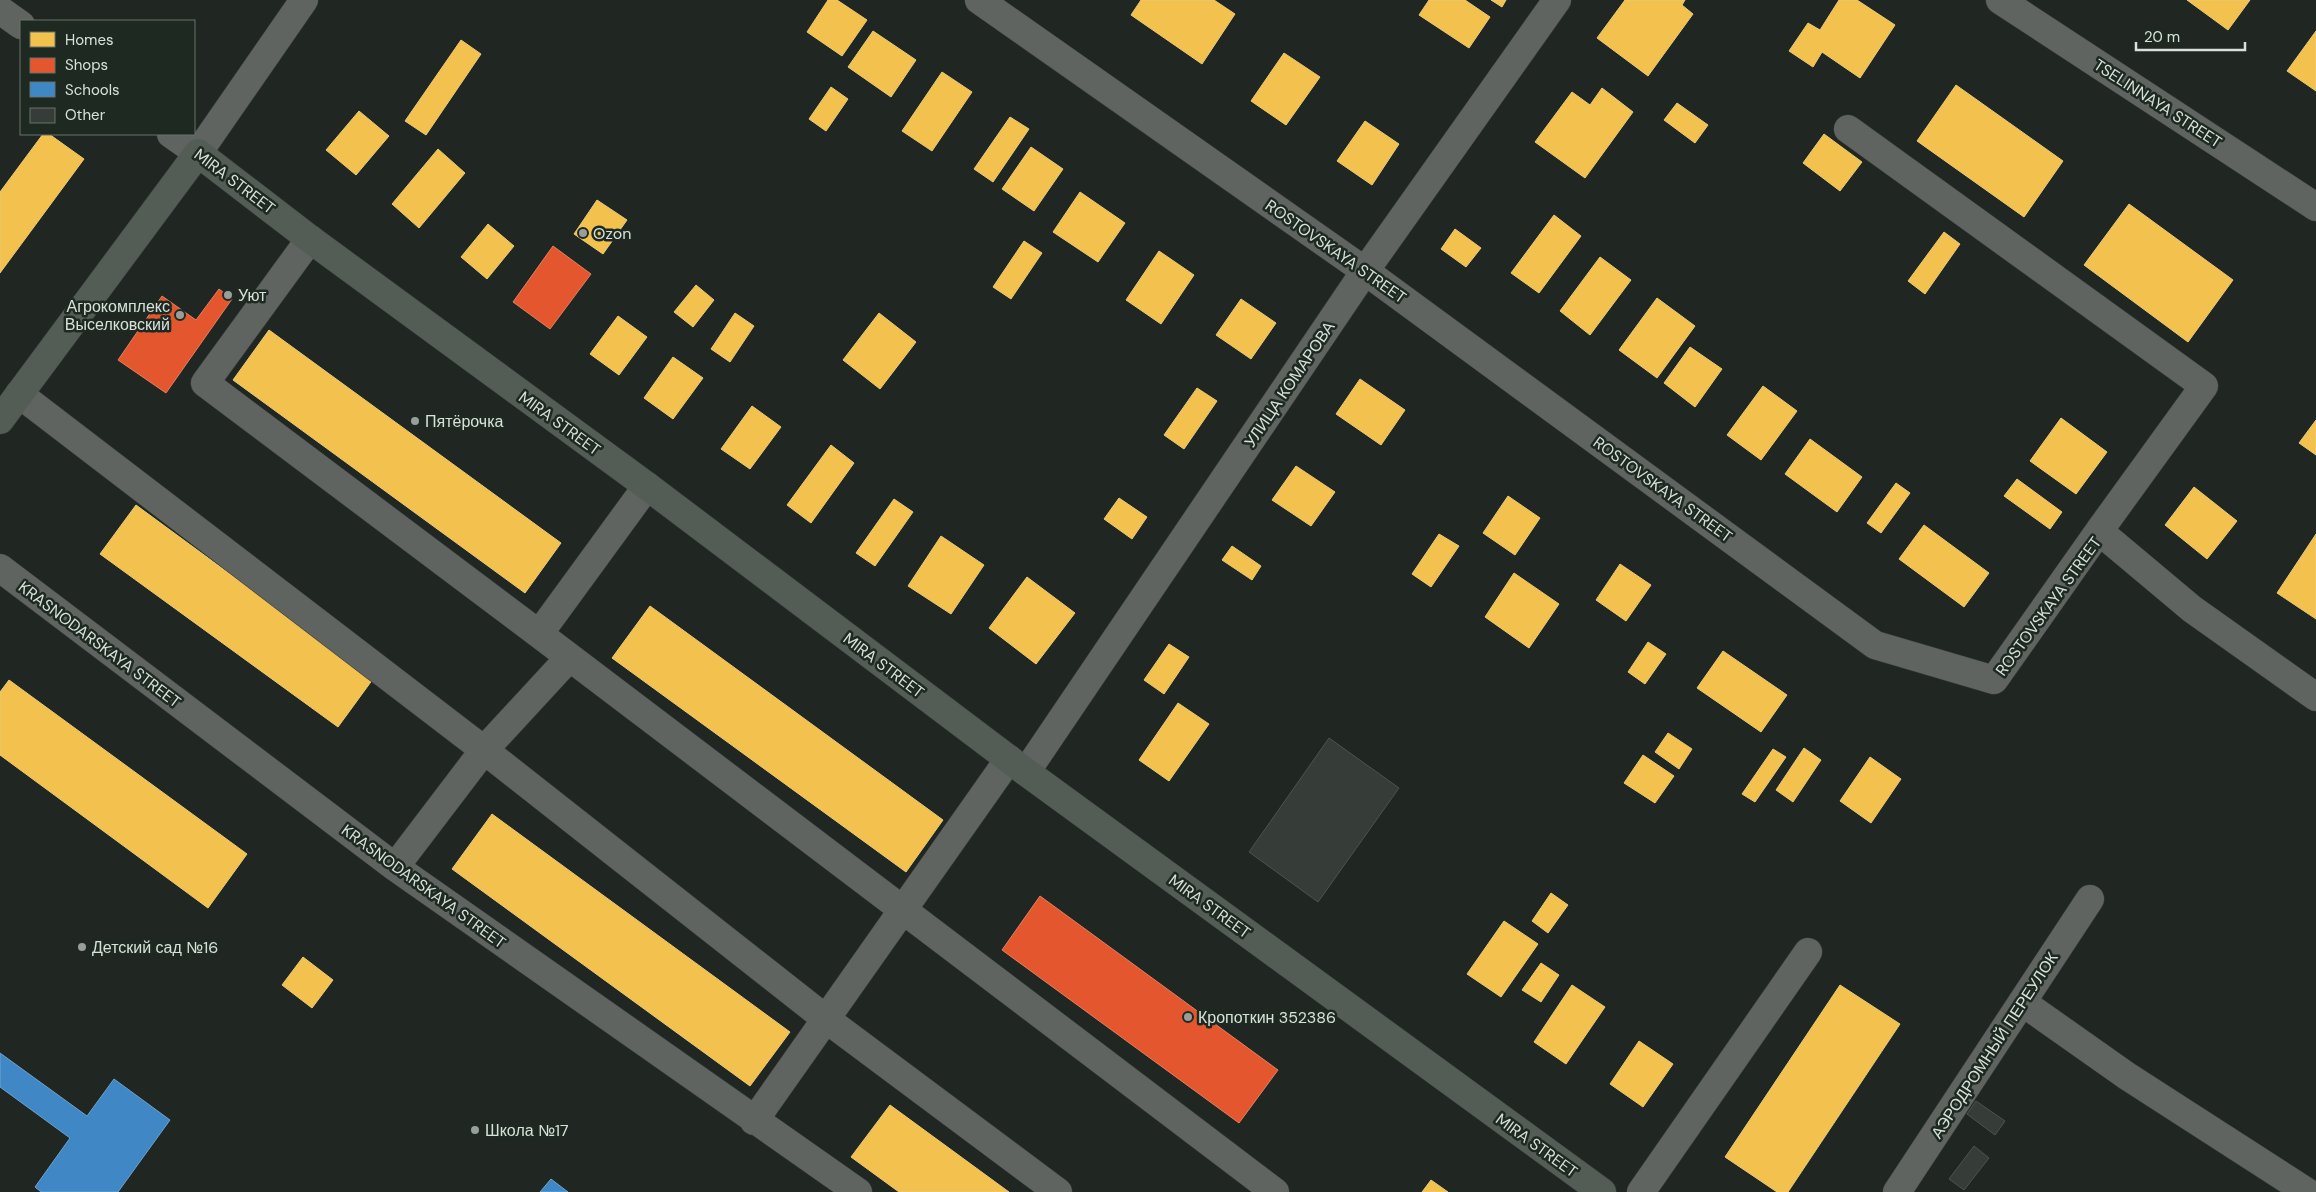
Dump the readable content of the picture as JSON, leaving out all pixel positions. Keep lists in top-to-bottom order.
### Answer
{
  "streets": {
    "main road": ["MIRA STREET"],
    "street": [
      "TSELINNAYA STREET",
      "ROSTOVSKAYA STREET",
      "УЛИЦА КОМАРОВА",
      "KRASNODARSKAYA STREET",
      "АЭРОДРОМНЫЙ ПЕРЕУЛОК"
    ]
  },
  "crossings": [
    ["MIRA STREET", "УЛИЦА КОМАРОВА"],
    ["ROSTOVSKAYA STREET", "УЛИЦА КОМАРОВА"],
    ["УЛИЦА КОМАРОВА", "KRASNODARSKAYA STREET"]
  ],
  "places": [
    "Ozon",
    "Уют",
    "Агрокомплекс Выселковский",
    "Пятёрочка",
    "Детский сад №16",
    "Кропоткин 352386",
    "Школа №17"
  ],
  "legend": [
    "Homes",
    "Shops",
    "Schools",
    "Other"
  ],
  "scale_bar": "20 m"
}
